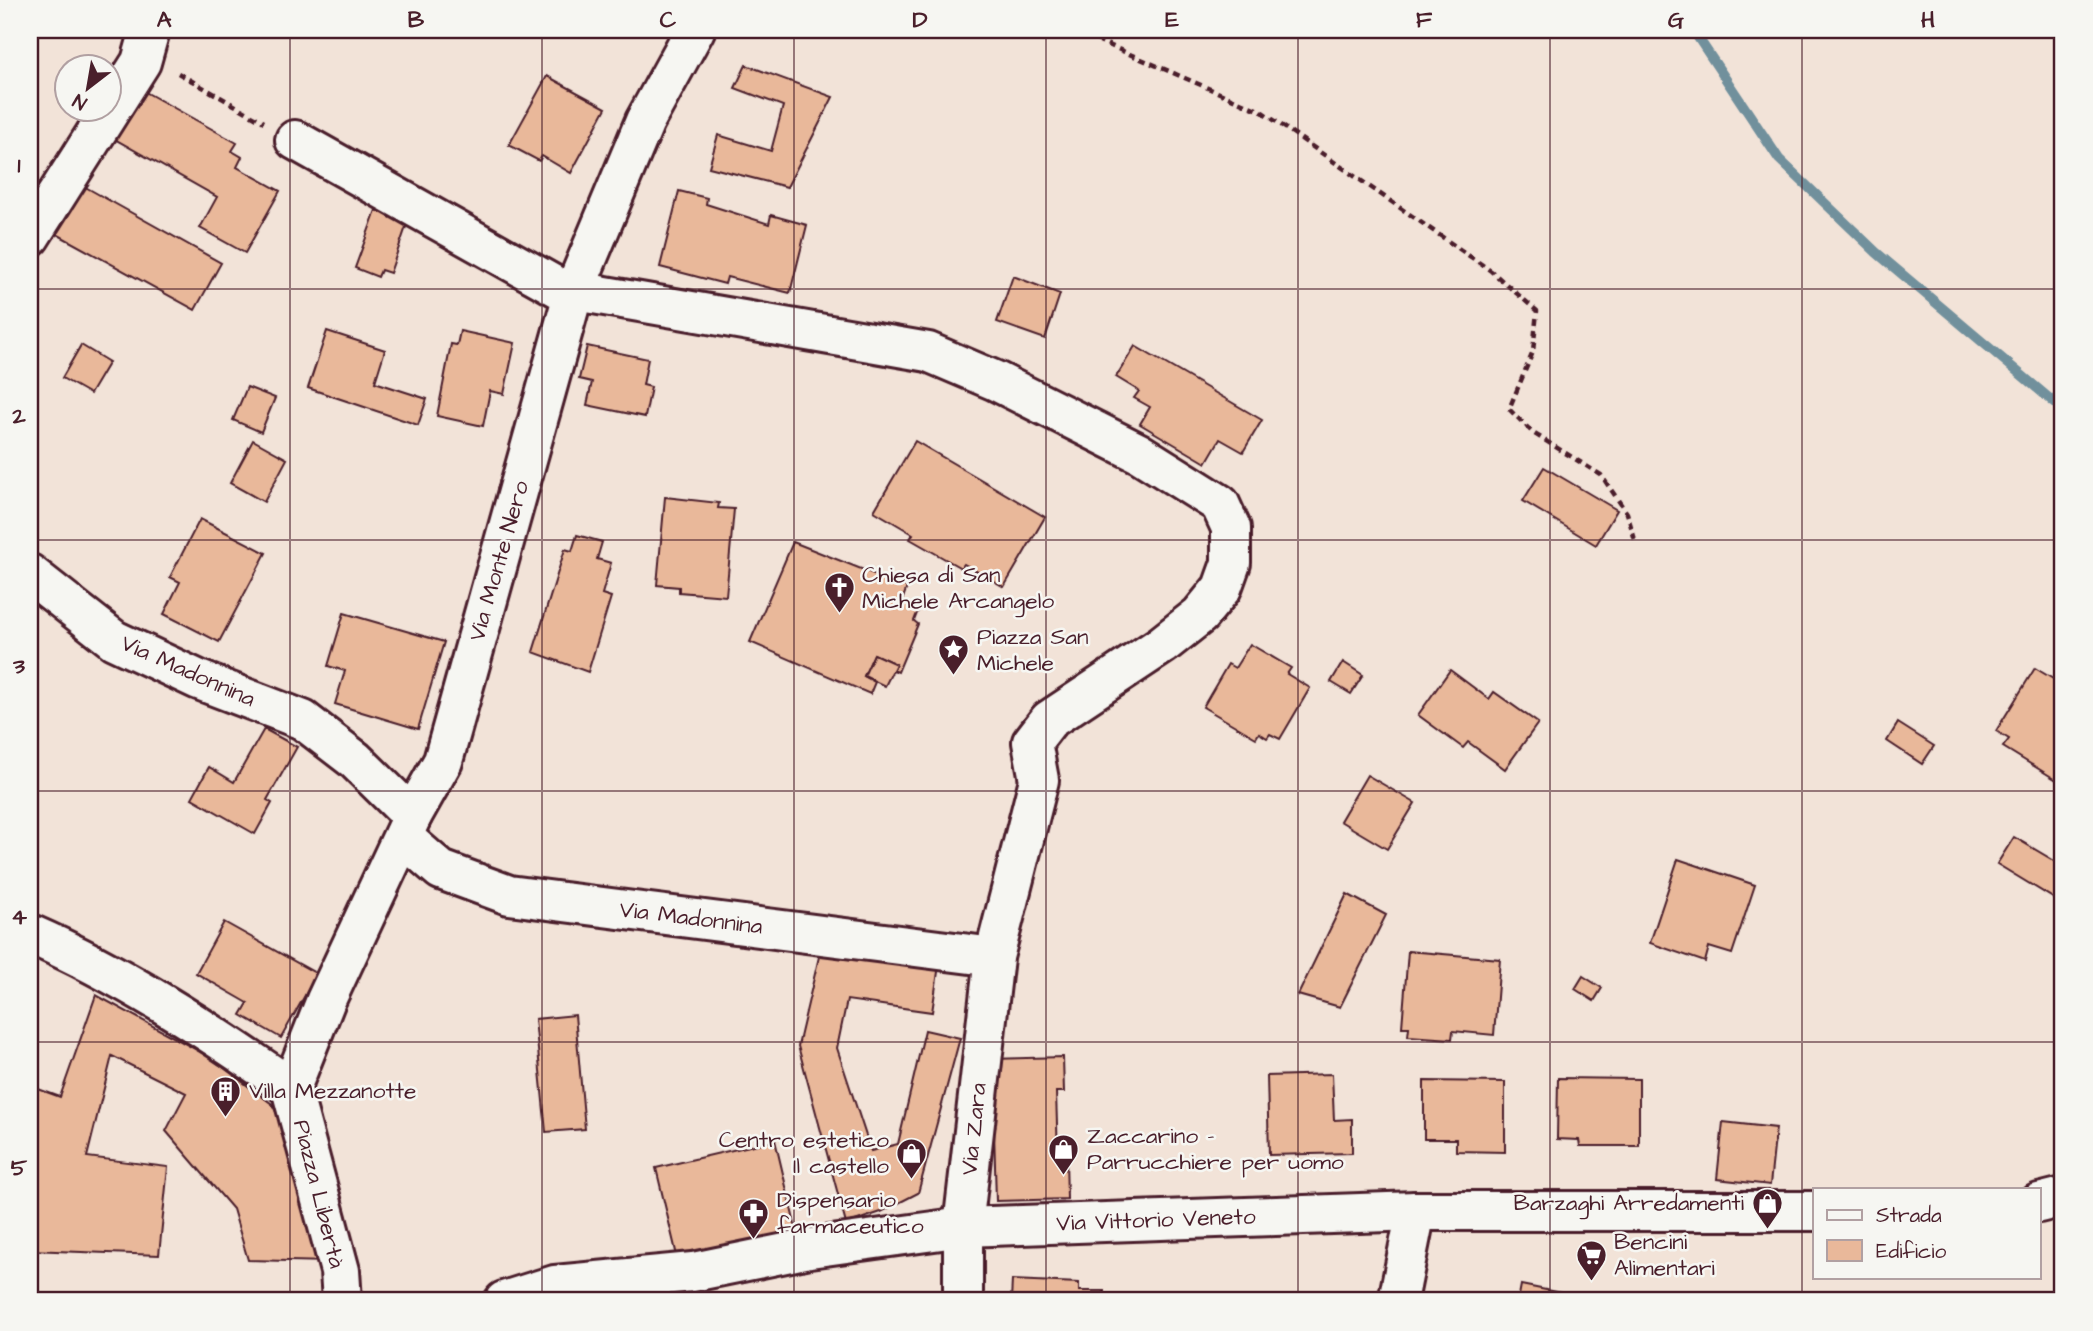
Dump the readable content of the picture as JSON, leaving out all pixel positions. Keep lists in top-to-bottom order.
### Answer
{
  "streets": {
    "street": [
      "Via Monte Nero",
      "Via Madonnina",
      "Via Zara",
      "Piazza Libertà",
      "Via Vittorio Veneto"
    ]
  },
  "crossings": [
    ["Via Monte Nero", "Via Madonnina"],
    ["Via Monte Nero", "Via Zara"],
    ["Via Monte Nero", "Piazza Libertà"],
    ["Via Madonnina", "Via Zara"],
    ["Via Zara", "Via Vittorio Veneto"]
  ],
  "places": {
    "church": ["Chiesa di San Michele Arcangelo"],
    "place": ["Piazza San Michele"],
    "building": ["Villa Mezzanotte"],
    "shop": ["Zaccarino - Parrucchiere per uomo", "Centro estetico Il castello", "Barzaghi Arredamenti"],
    "pharmacy": ["Dispensario farmaceutico"],
    "supermarket": ["Bencini Alimentari"]
  },
  "legend": ["Strada", "Edificio"],
  "north": "bottom left",
  "grid": {
    "columns": [
      "A",
      "B",
      "C",
      "D",
      "E",
      "F",
      "G",
      "H"
    ],
    "rows": [
      "1",
      "2",
      "3",
      "4",
      "5"
    ]
  }
}
